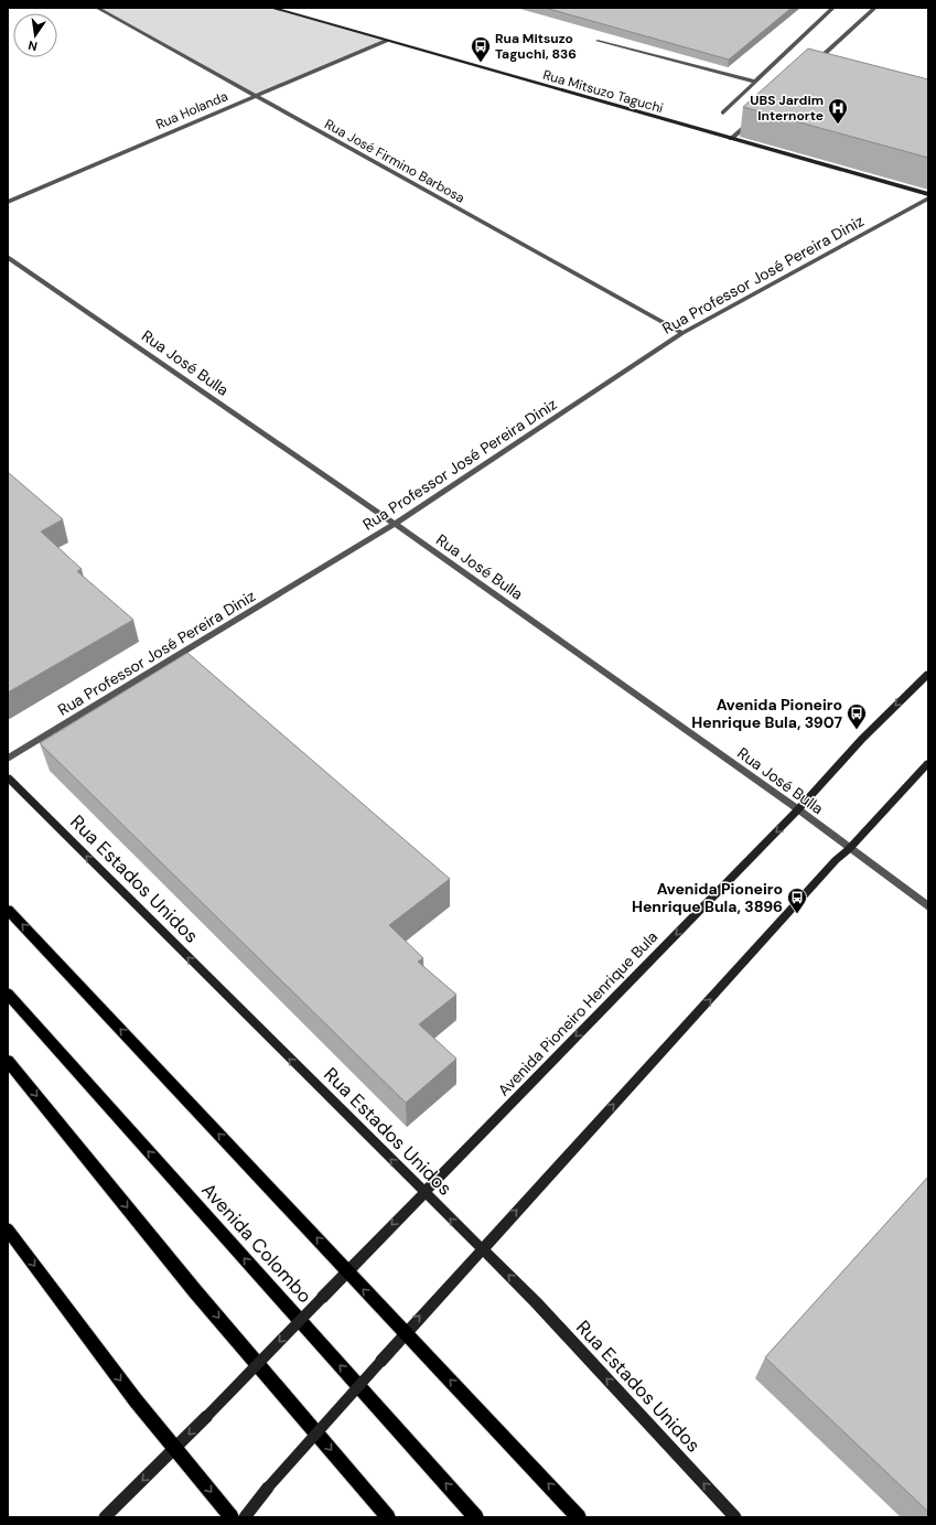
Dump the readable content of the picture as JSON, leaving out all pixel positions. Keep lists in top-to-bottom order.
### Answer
{
  "streets": {
    "main road": ["Avenida Colombo"],
    "street": [
      "Rua Mitsuzo Taguchi",
      "Rua Holanda",
      "Rua José Firmino Barbosa",
      "Rua Professor José Pereira Diniz",
      "Rua José Bulla",
      "Rua Estados Unidos",
      "Avenida Pioneiro Henrique Bula"
    ]
  },
  "crossings": [
    ["Rua Mitsuzo Taguchi", "Rua Holanda"],
    ["Rua Holanda", "Rua José Firmino Barbosa"],
    ["Rua José Firmino Barbosa", "Rua Professor José Pereira Diniz"],
    ["Rua Professor José Pereira Diniz", "Rua José Bulla"],
    ["Rua José Bulla", "Avenida Pioneiro Henrique Bula"],
    ["Rua Estados Unidos", "Avenida Pioneiro Henrique Bula"]
  ],
  "one_way": ["Rua Estados Unidos"],
  "places": {
    "bus stop": ["Rua Mitsuzo Taguchi, 836", "Avenida Pioneiro Henrique Bula, 3907", "Avenida Pioneiro Henrique Bula, 3896"],
    "hospital": ["UBS Jardim Internorte"]
  },
  "north": "bottom"
}
